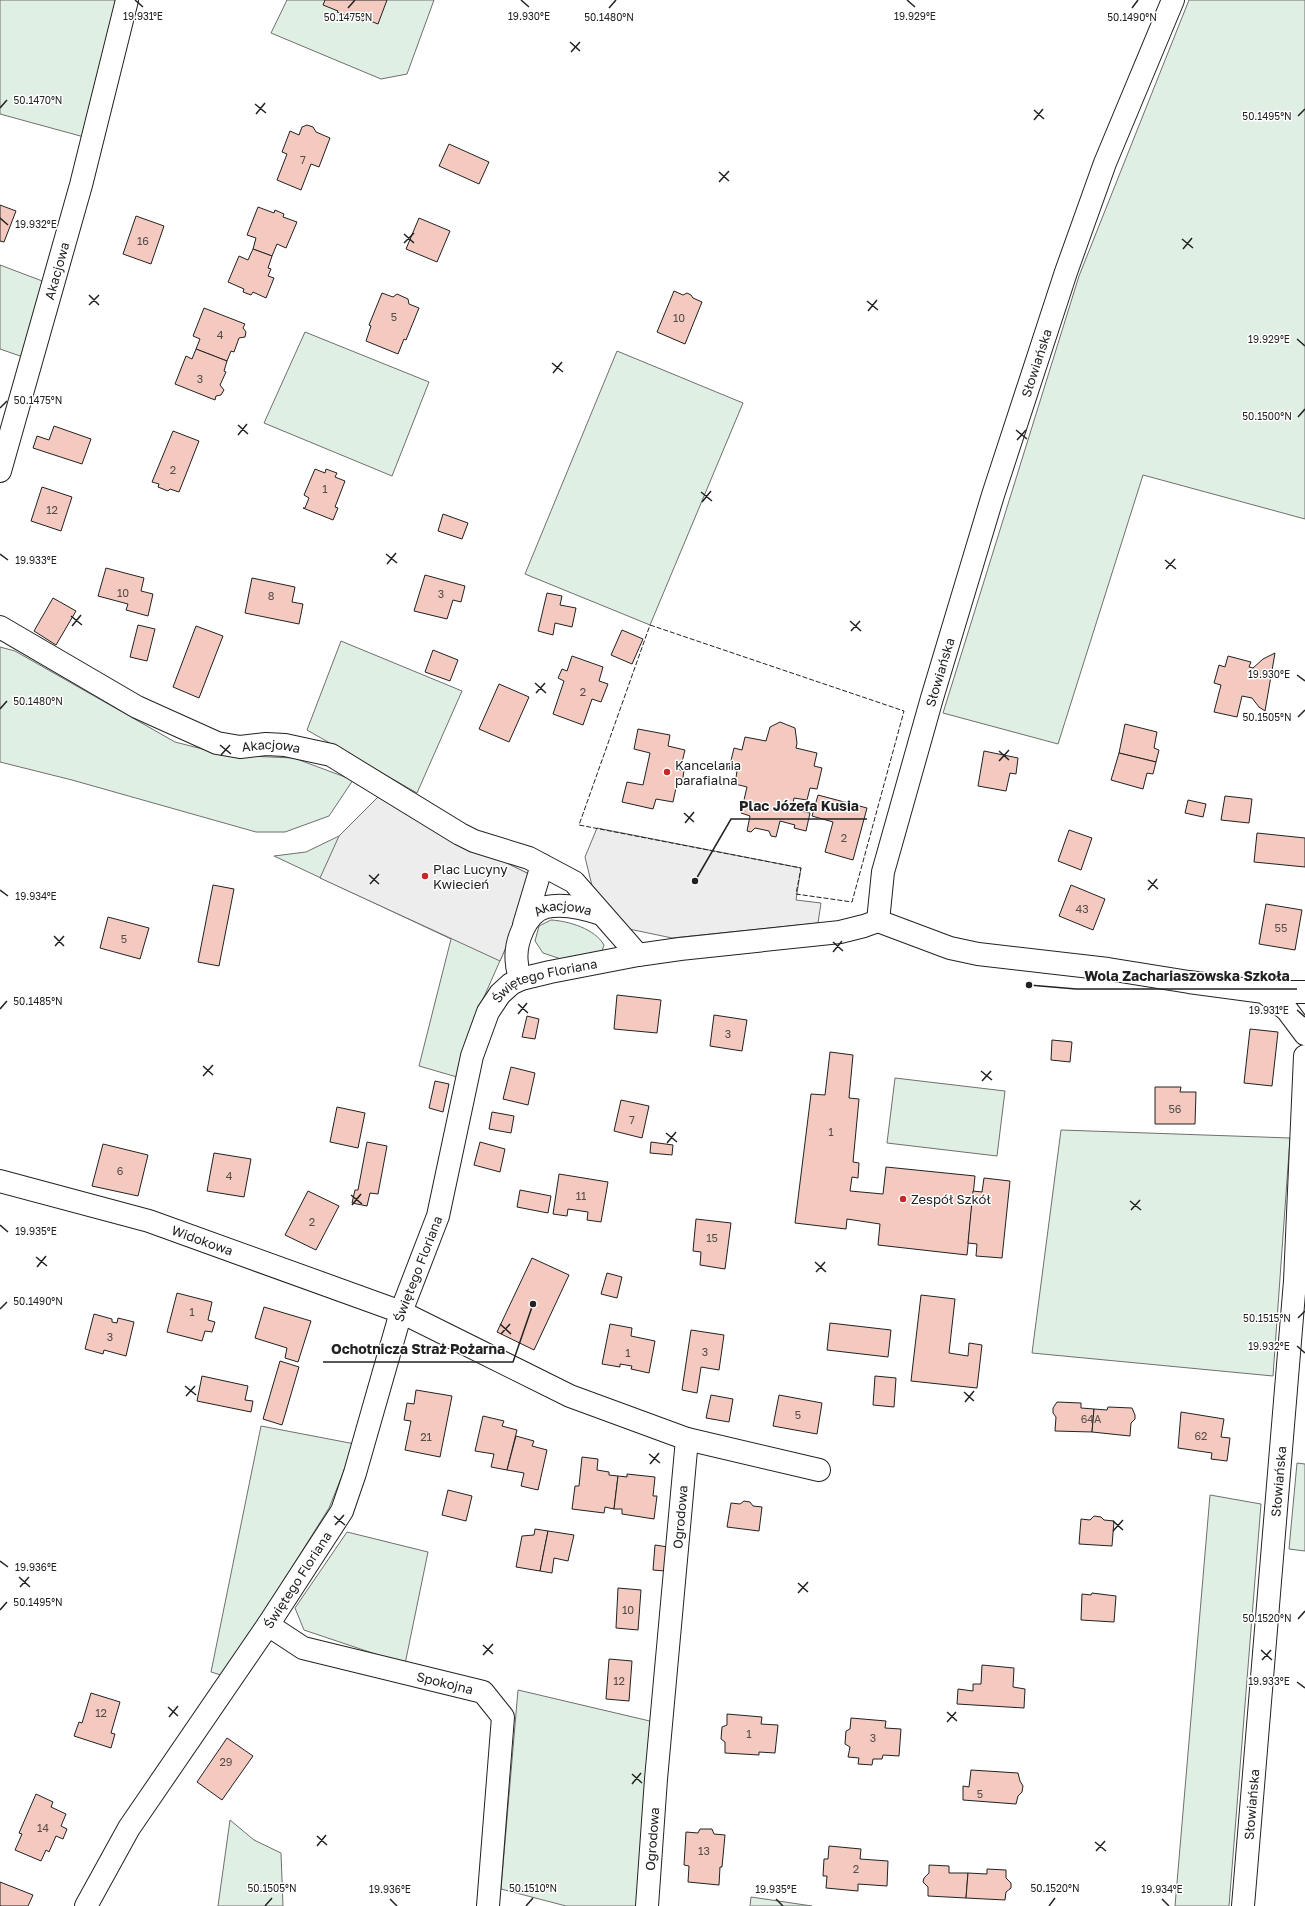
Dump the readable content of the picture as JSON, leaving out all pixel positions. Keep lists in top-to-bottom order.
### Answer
{
  "streets": {
    "street": [
      "Akacjowa",
      "Słowiańska",
      "Świętego Floriana",
      "Widokowa",
      "Ogrodowa",
      "Spokojna"
    ]
  },
  "crossings": [
    ["Akacjowa", "Świętego Floriana"],
    ["Słowiańska", "Świętego Floriana"],
    ["Świętego Floriana", "Widokowa"],
    ["Świętego Floriana", "Spokojna"]
  ],
  "places": [
    "Kancelaria parafialna",
    "Plac Lucyny Kwiecień",
    "Plac Józefa Kusia",
    "Wola Zachariaszowska Szkoła",
    "Zespół Szkół",
    "Ochotnicza Straż Pożarna"
  ],
  "house_numbers": [
    "7",
    "16",
    "5",
    "10",
    "4",
    "3",
    "2",
    "1",
    "12",
    "10",
    "3",
    "8",
    "2",
    "2",
    "43",
    "55",
    "5",
    "3",
    "56",
    "7",
    "1",
    "6",
    "4",
    "11",
    "2",
    "15",
    "1",
    "3",
    "3",
    "1",
    "5",
    "64A",
    "62",
    "21",
    "10",
    "12",
    "12",
    "1",
    "3",
    "29",
    "5",
    "14",
    "13",
    "2"
  ],
  "coordinates": [
    "19.931°E",
    "19.930°E",
    "19.929°E",
    "50.1475°N",
    "50.1480°N",
    "50.1490°N",
    "50.1470°N",
    "50.1495°N",
    "19.932°E",
    "50.1500°N",
    "19.933°E",
    "50.1505°N",
    "19.934°E",
    "50.1485°N",
    "19.935°E",
    "50.1515°N",
    "19.936°E",
    "50.1520°N",
    "50.1510°N"
  ]
}
